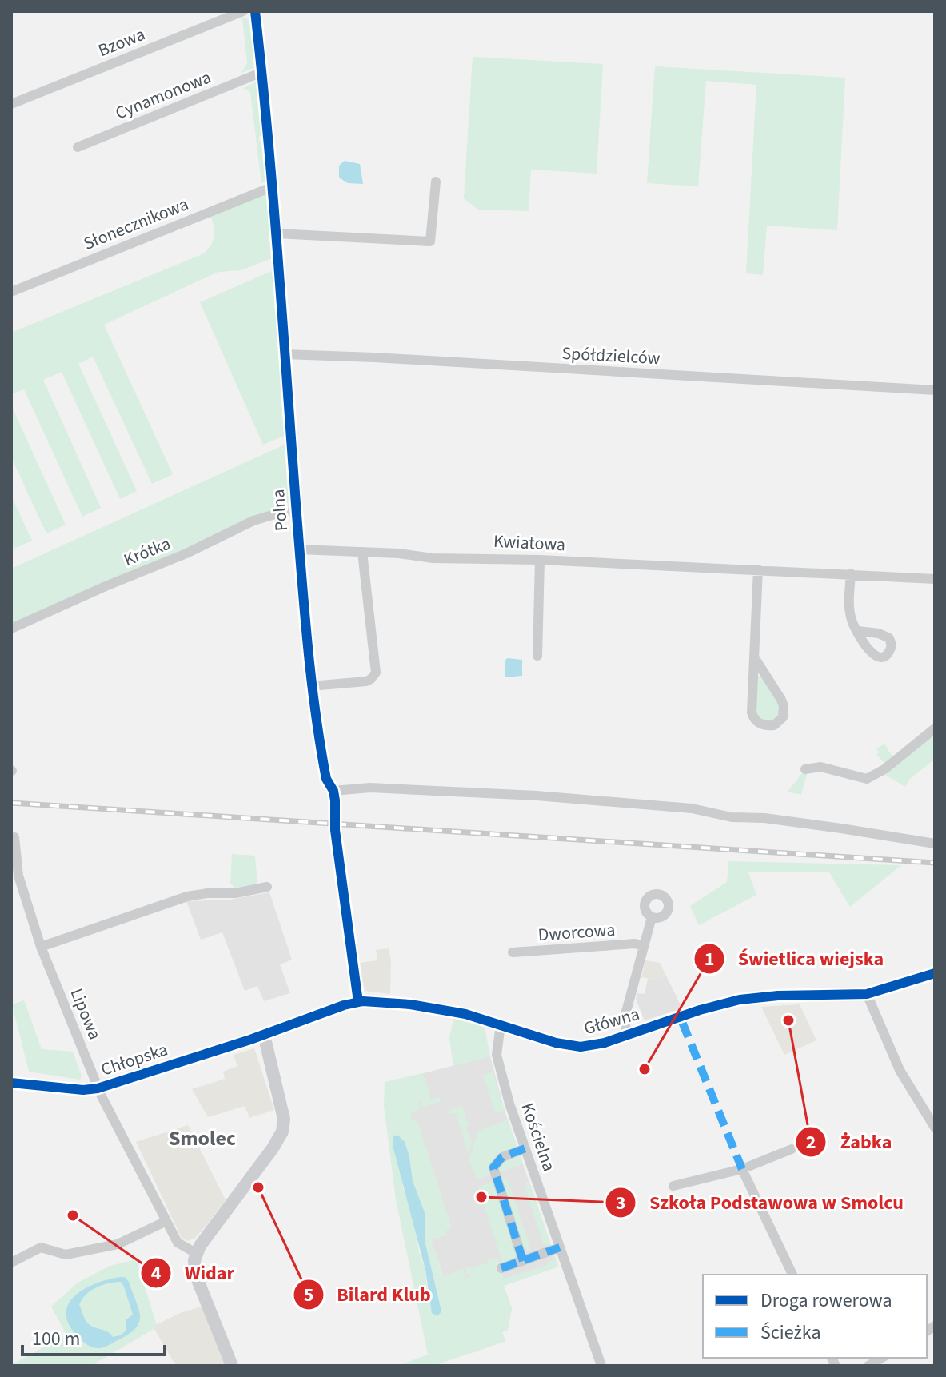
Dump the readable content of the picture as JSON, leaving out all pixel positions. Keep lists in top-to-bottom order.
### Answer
{
  "streets": {
    "street": [
      "Bzowa",
      "Cynamonowa",
      "Słonecznikowa",
      "Spółdzielców",
      "Polna",
      "Kwiatowa",
      "Krótka",
      "Dworcowa",
      "Lipowa",
      "Główna",
      "Chłopska",
      "Kościelna"
    ]
  },
  "crossings": [
    ["Cynamonowa", "Polna"],
    ["Słonecznikowa", "Polna"],
    ["Spółdzielców", "Polna"],
    ["Polna", "Kwiatowa"],
    ["Polna", "Krótka"],
    ["Polna", "Główna"],
    ["Lipowa", "Chłopska"],
    ["Główna", "Chłopska"],
    ["Główna", "Kościelna"]
  ],
  "districts": ["Smolec"],
  "places": [
    "Żabka",
    "Świetlica wiejska",
    "Bilard Klub",
    "Szkoła Podstawowa w Smolcu",
    "Widar"
  ],
  "legend": ["Droga rowerowa", "Ścieżka"],
  "scale_bar": "100 m"
}
